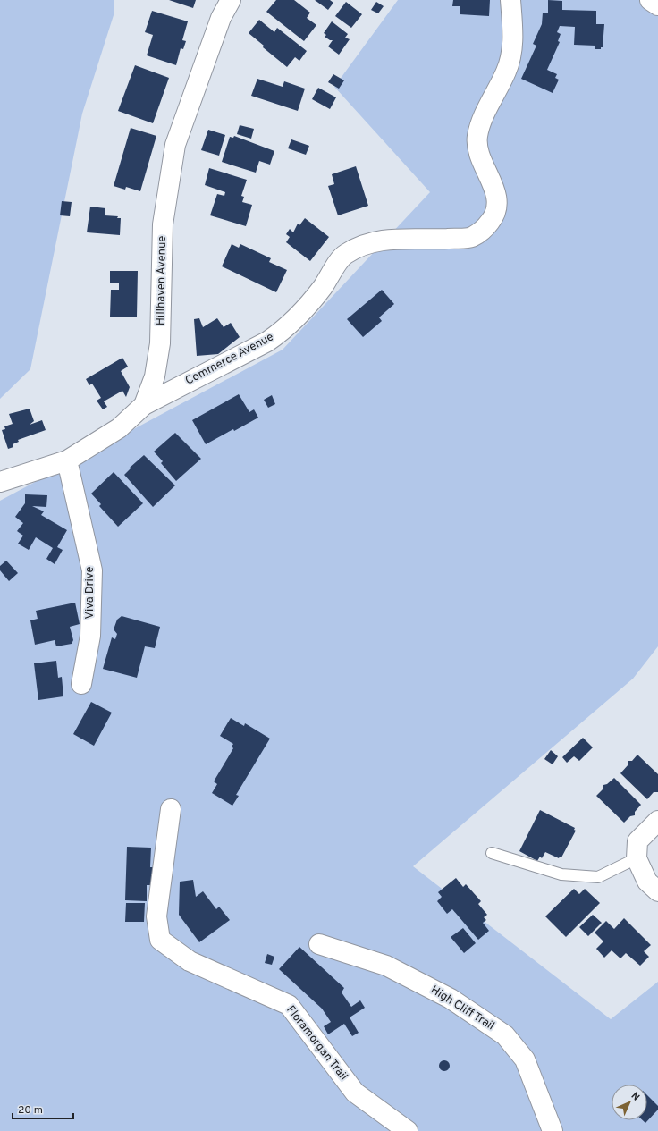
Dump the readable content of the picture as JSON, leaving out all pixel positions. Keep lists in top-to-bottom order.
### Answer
{
  "streets": {
    "street": [
      "Hillhaven Avenue",
      "Commerce Avenue",
      "Viva Drive",
      "High Cliff Trail",
      "Floramorgan Trail"
    ]
  },
  "crossings": [
    ["Hillhaven Avenue", "Commerce Avenue"],
    ["Hillhaven Avenue", "Viva Drive"]
  ],
  "scale_bar": "20 m",
  "north": "top right"
}
